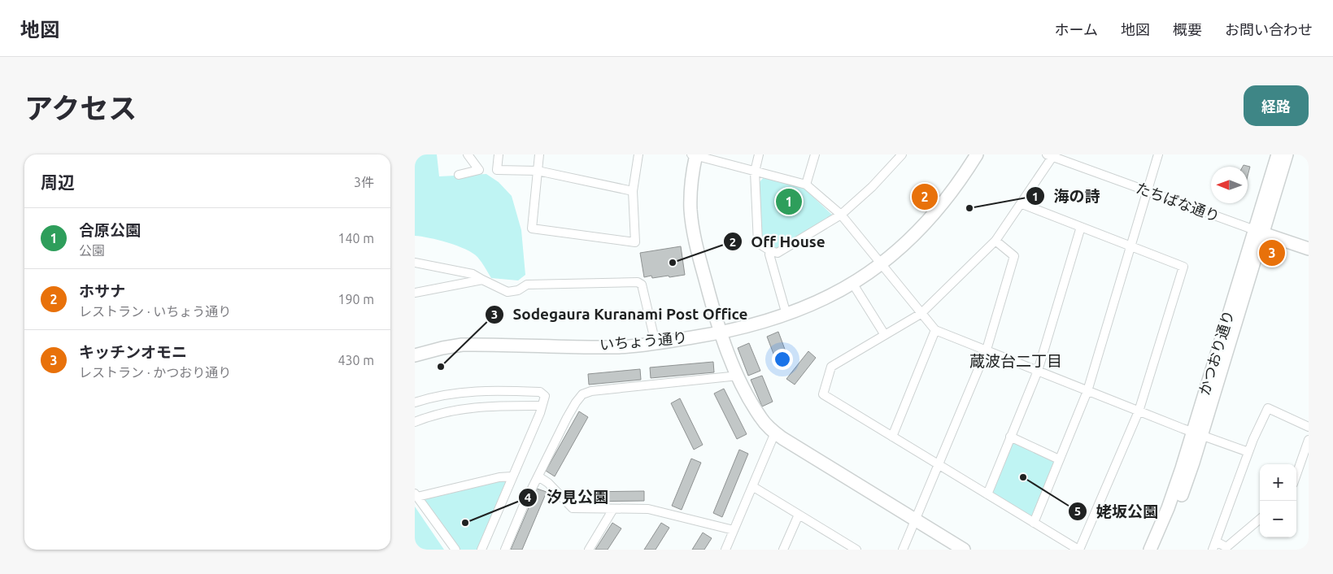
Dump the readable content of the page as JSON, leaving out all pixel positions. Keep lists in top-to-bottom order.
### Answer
{
  "streets": {
    "street": ["たちばな通り", "いちょう通り", "かつおり通り"]
  },
  "crossings": [
    ["たちばな通り", "かつおり通り"]
  ],
  "districts": ["蔵波台二丁目"],
  "places": [
    "海の詩",
    "Off House",
    "Sodegaura Kuranami Post Office",
    "姥坂公園",
    "汐見公園"
  ],
  "north": "left",
  "page": {
    "header": "地図",
    "nav": [
      "ホーム",
      "地図",
      "概要",
      "お問い合わせ"
    ],
    "title": "アクセス",
    "buttons": "経路",
    "heading": ["周辺", "3件"],
    "pins": ["2", "1", "3"],
    "list": [
      {
        "mark": "1",
        "name": "合原公園",
        "note": "公園",
        "value": "140 m"
      },
      {
        "mark": "2",
        "name": "ホサナ",
        "note": "レストラン · いちょう通り",
        "value": "190 m"
      },
      {
        "mark": "3",
        "name": "キッチンオモニ",
        "note": "レストラン · かつおり通り",
        "value": "430 m"
      }
    ],
    "map_buttons": ["+", "−"]
  }
}
